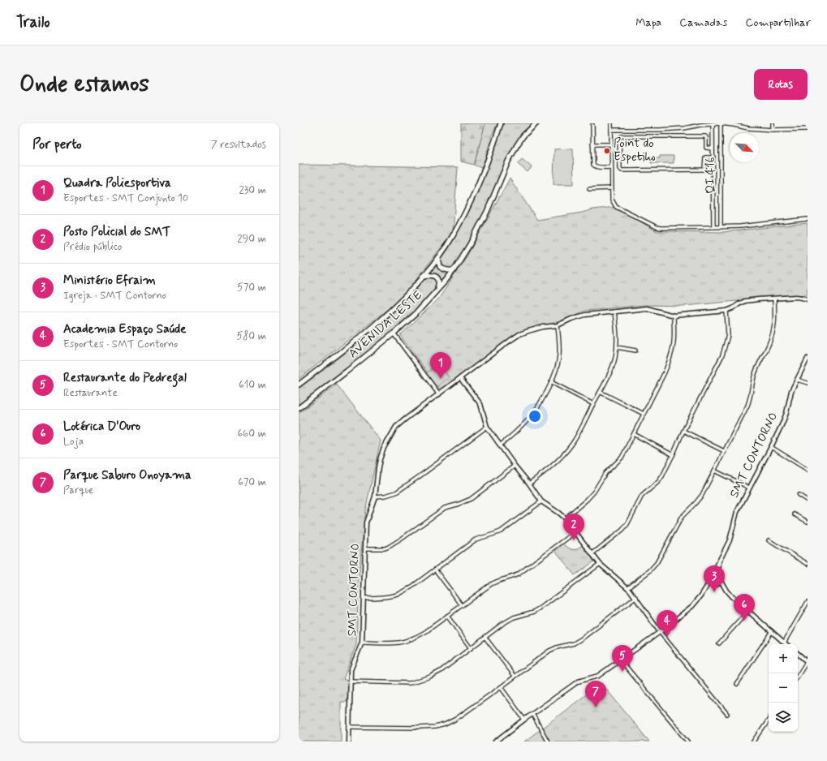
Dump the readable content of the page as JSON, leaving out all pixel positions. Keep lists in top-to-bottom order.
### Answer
{
  "streets": {
    "main road": ["AVENIDA LESTE"],
    "street": ["QI 416", "SMT CONTORNO"]
  },
  "places": ["Point do Espetiho"],
  "north": "bottom right",
  "page": {
    "header": "Trailo",
    "nav": ["Mapa", "Camadas", "Compartilhar"],
    "buttons": "Rotas",
    "title": "Onde estamos",
    "heading": ["Por perto", "7 resultados"],
    "list": [
      {
        "mark": "1",
        "name": "Quadra Poliesportiva",
        "note": "Esportes · SMT Conjunto 10",
        "value": "230 m"
      },
      {
        "mark": "2",
        "name": "Posto Policial do SMT",
        "note": "Prédio público",
        "value": "290 m"
      },
      {
        "mark": "3",
        "name": "Ministério Efraim",
        "note": "Igreja · SMT Contorno",
        "value": "570 m"
      },
      {
        "mark": "4",
        "name": "Academia Espaço Saúde",
        "note": "Esportes · SMT Contorno",
        "value": "580 m"
      },
      {
        "mark": "5",
        "name": "Restaurante do Pedregal",
        "note": "Restaurante",
        "value": "610 m"
      },
      {
        "mark": "6",
        "name": "Lotérica D'Ouro",
        "note": "Loja",
        "value": "660 m"
      },
      {
        "mark": "7",
        "name": "Parque Saburo Onoyama",
        "note": "Parque",
        "value": "670 m"
      }
    ],
    "pins": [
      "1",
      "2",
      "3",
      "6",
      "4",
      "5",
      "7"
    ],
    "map_buttons": ["+", "−"]
  }
}
